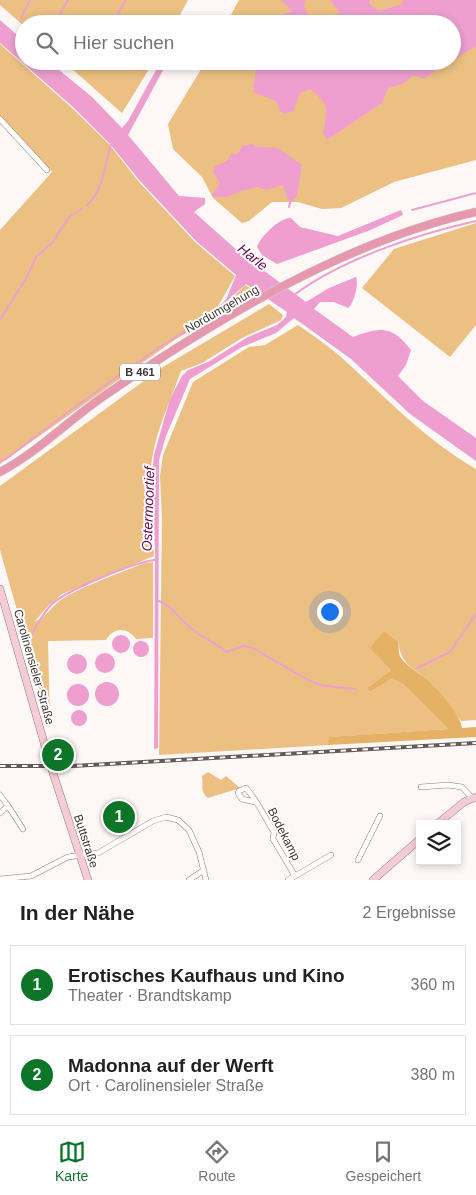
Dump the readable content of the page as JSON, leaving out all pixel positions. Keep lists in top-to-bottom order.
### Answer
{
  "streets": {
    "main road": ["Nordumgehung", "B 461"],
    "street": ["Carolinensieler Straße", "Bodekamp", "Buttstraße"]
  },
  "crossings": [
    ["Carolinensieler Straße", "Buttstraße"]
  ],
  "water": ["Harle", "Ostermoortief"],
  "page": {
    "search": "Hier suchen",
    "pins": ["2", "1"],
    "heading": ["In der Nähe", "2 Ergebnisse"],
    "list": [
      {
        "mark": "1",
        "name": "Erotisches Kaufhaus und Kino",
        "note": "Theater · Brandtskamp",
        "value": "360 m"
      },
      {
        "mark": "2",
        "name": "Madonna auf der Werft",
        "note": "Ort · Carolinensieler Straße",
        "value": "380 m"
      }
    ],
    "nav": ["Karte", "Route", "Gespeichert"]
  }
}
